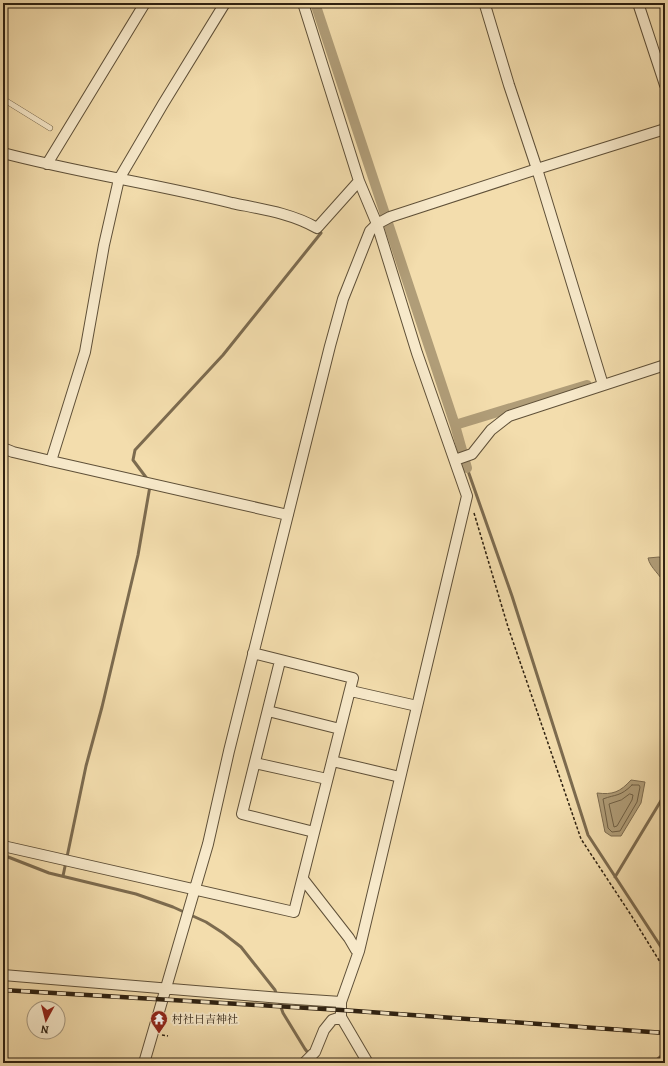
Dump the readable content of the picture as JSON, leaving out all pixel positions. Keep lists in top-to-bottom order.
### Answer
{
  "places": {
    "temple": ["村社日吉神社"]
  },
  "north": "bottom"
}
